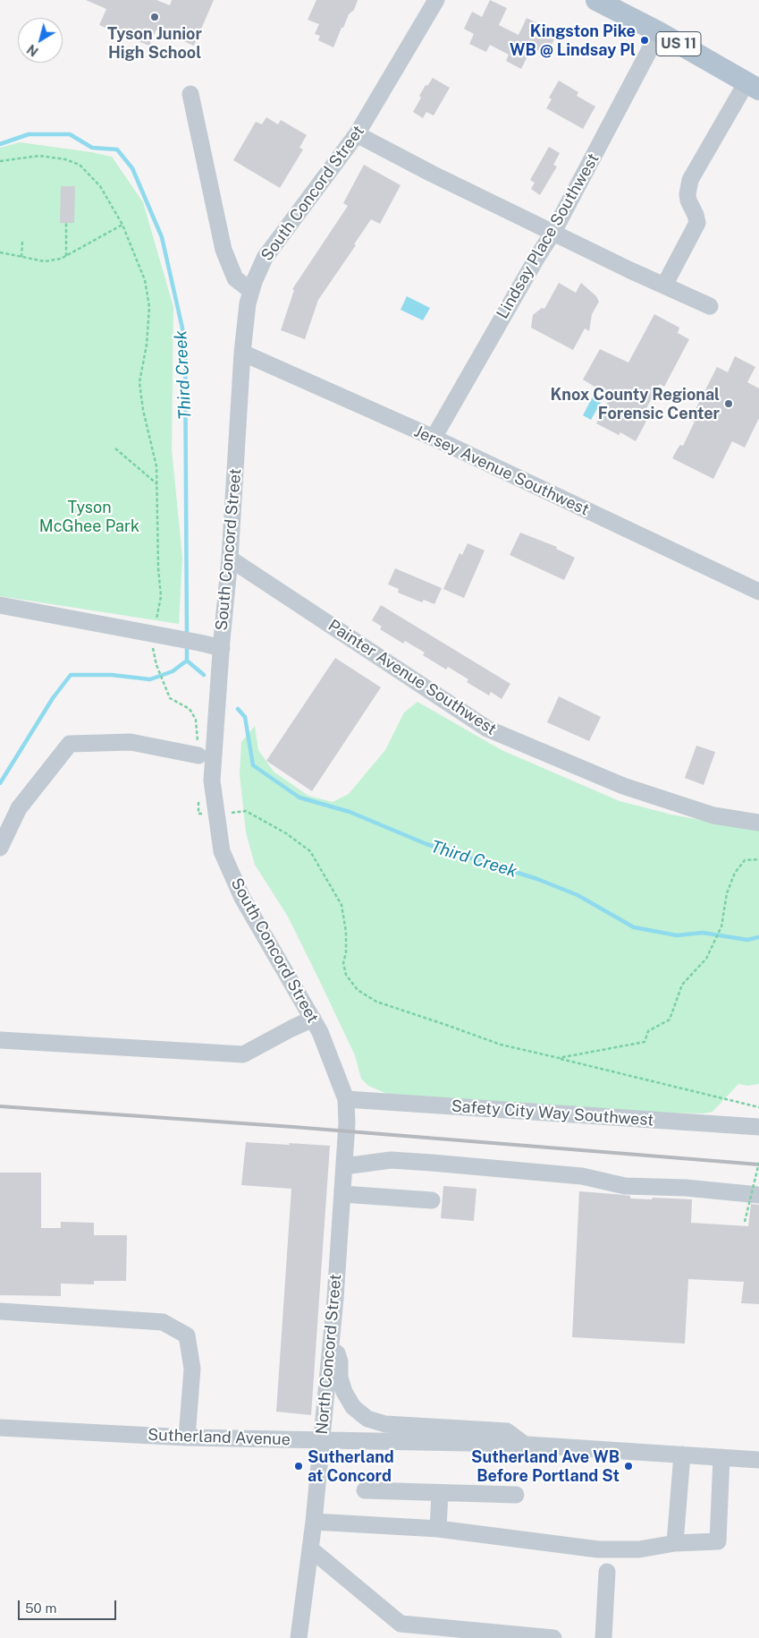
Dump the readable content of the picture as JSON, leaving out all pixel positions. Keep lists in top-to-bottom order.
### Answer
{
  "streets": {
    "main road": ["US 11"],
    "street": [
      "South Concord Street",
      "Lindsay Place Southwest",
      "Jersey Avenue Southwest",
      "Painter Avenue Southwest",
      "Safety City Way Southwest",
      "North Concord Street",
      "Sutherland Avenue"
    ]
  },
  "crossings": [
    ["US 11", "Lindsay Place Southwest"],
    ["South Concord Street", "Jersey Avenue Southwest"],
    ["South Concord Street", "Painter Avenue Southwest"],
    ["South Concord Street", "Safety City Way Southwest"],
    ["South Concord Street", "North Concord Street"],
    ["Lindsay Place Southwest", "Jersey Avenue Southwest"],
    ["North Concord Street", "Sutherland Avenue"]
  ],
  "water": ["Third Creek"],
  "parks": ["Tyson McGhee Park"],
  "places": [
    "Tyson Junior High School",
    "Kingston Pike WB @ Lindsay Pl",
    "Knox County Regional Forensic Center",
    "Sutherland at Concord",
    "Sutherland Ave WB Before Portland St"
  ],
  "scale_bar": "50 m",
  "north": "bottom left"
}
